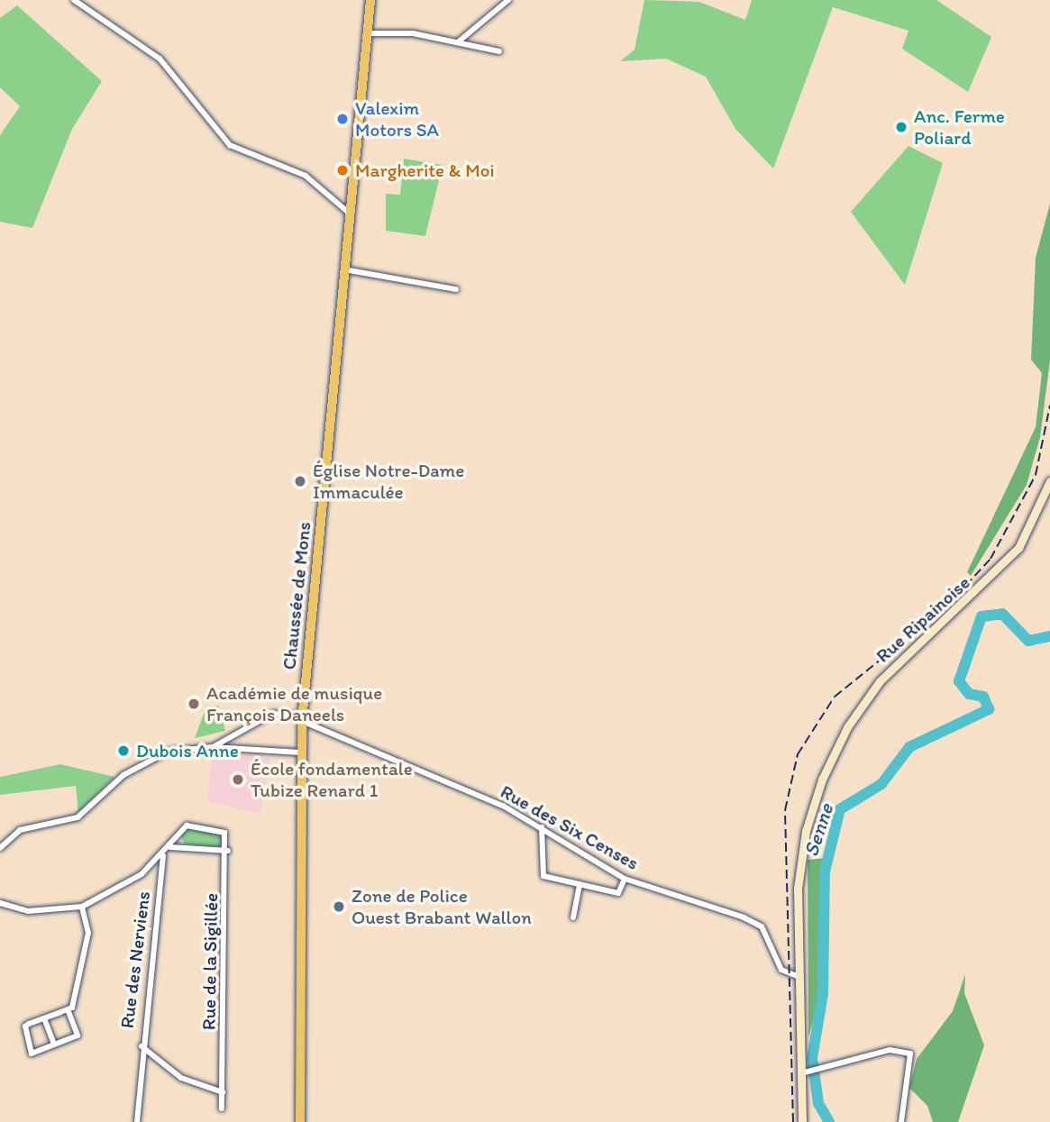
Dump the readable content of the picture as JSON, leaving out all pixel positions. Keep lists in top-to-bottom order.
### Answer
{
  "streets": {
    "main road": ["Chaussée de Mons"],
    "street": [
      "Rue Ripainoise",
      "Rue des Six Censes",
      "Rue des Nerviens",
      "Rue de la Sigillée"
    ]
  },
  "crossings": [
    ["Chaussée de Mons", "Rue des Six Censes"],
    ["Rue Ripainoise", "Rue des Six Censes"]
  ],
  "water": ["Senne"],
  "places": [
    "Valexim Motors SA",
    "Anc. Ferme Poliard",
    "Margherite & Moi",
    "Église Notre-Dame Immaculée",
    "Académie de musique François Daneels",
    "Dubois Anne",
    "École fondamentale Tubize Renard 1",
    "Zone de Police Ouest Brabant Wallon"
  ]
}
